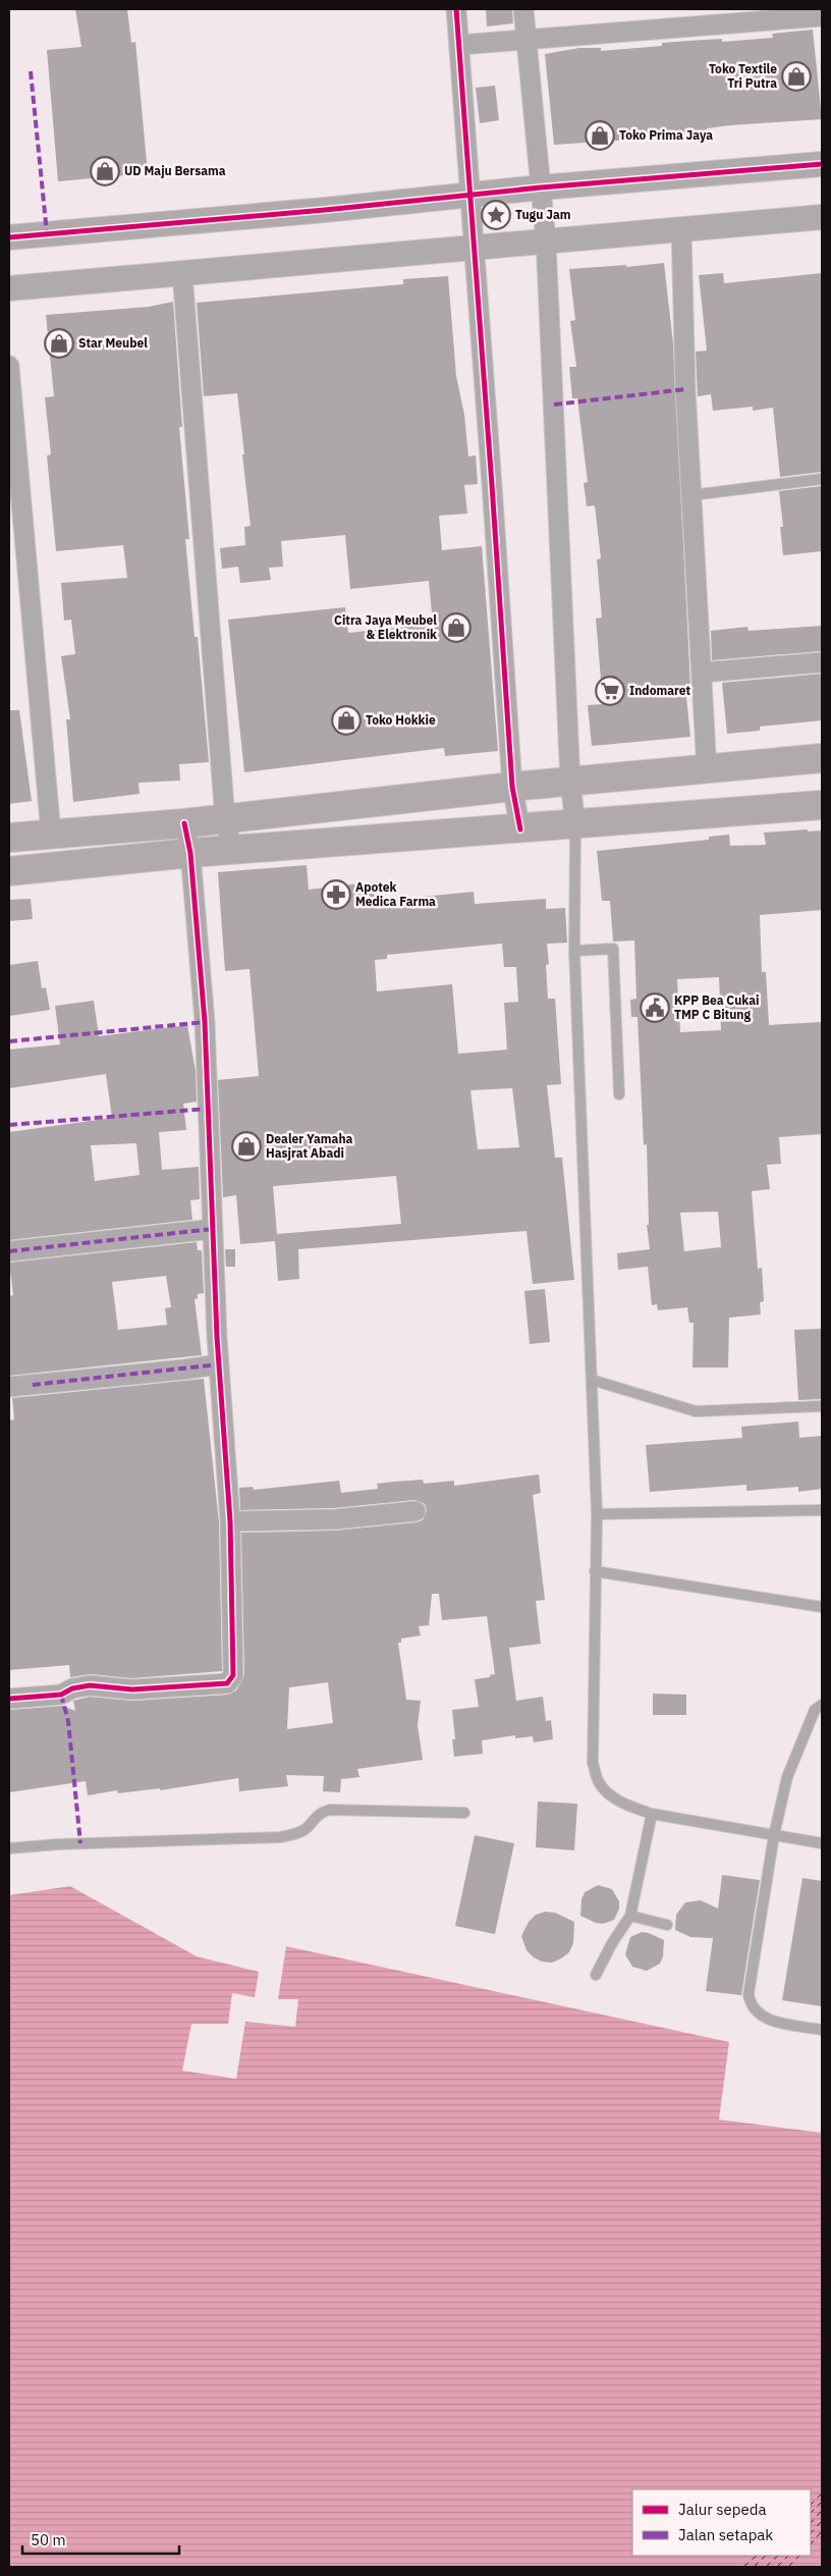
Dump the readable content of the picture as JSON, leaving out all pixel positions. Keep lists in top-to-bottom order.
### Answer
{
  "places": {
    "shop": [
      "Toko Textile Tri Putra",
      "Toko Prima Jaya",
      "UD Maju Bersama",
      "Star Meubel",
      "Citra Jaya Meubel & Elektronik",
      "Toko Hokkie",
      "Dealer Yamaha Hasjrat Abadi"
    ],
    "place": ["Tugu Jam"],
    "supermarket": ["Indomaret"],
    "pharmacy": ["Apotek Medica Farma"],
    "public building": ["KPP Bea Cukai TMP C Bitung"]
  },
  "legend": ["Jalur sepeda", "Jalan setapak"],
  "scale_bar": "50 m"
}
